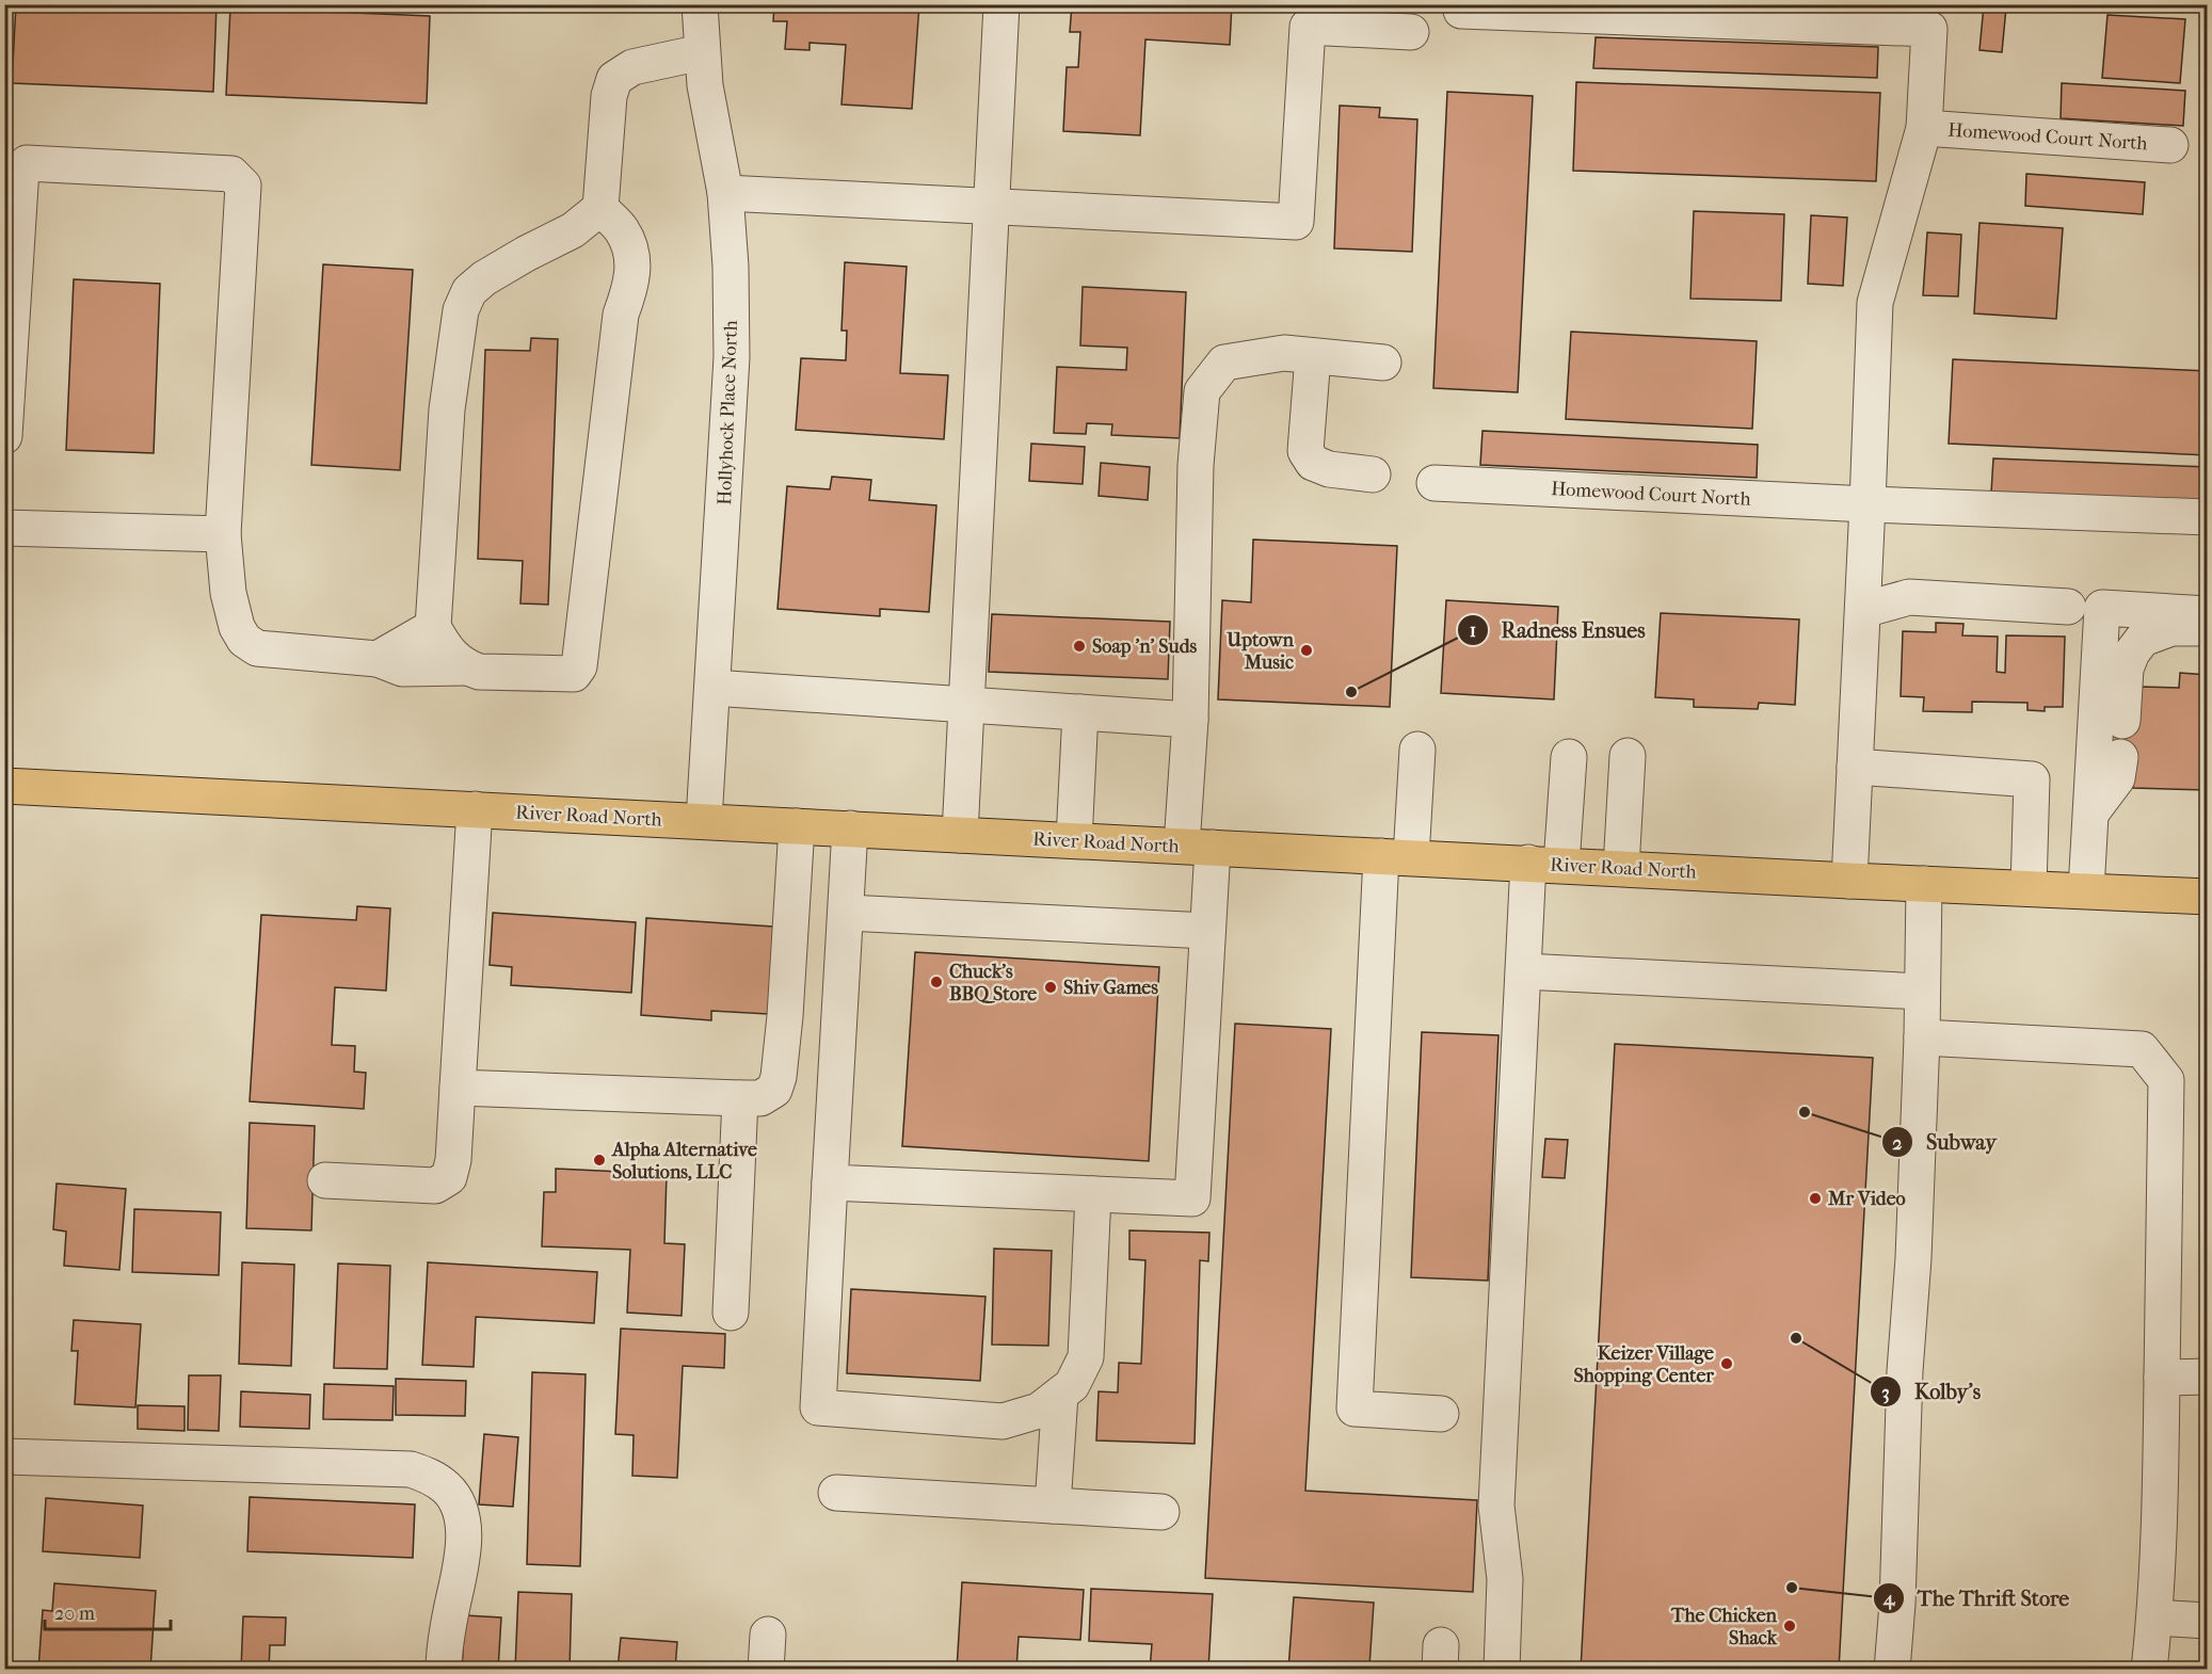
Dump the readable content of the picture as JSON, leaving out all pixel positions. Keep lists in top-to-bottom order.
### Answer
{
  "streets": {
    "main road": ["River Road North"],
    "street": ["Homewood Court North", "Hollyhock Place North"]
  },
  "crossings": [
    ["Homewood Court North", "River Road North"],
    ["Hollyhock Place North", "River Road North"]
  ],
  "places": [
    "Soap 'n' Suds",
    "Uptown Music",
    "Radness Ensues",
    "Chuck's BBQ Store",
    "Shiv Games",
    "Subway",
    "Alpha Alternative Solutions, LLC",
    "Mr Video",
    "Kolby's",
    "Keizer Village Shopping Center",
    "The Thrift Store",
    "The Chicken Shack"
  ],
  "scale_bar": "20 m"
}
